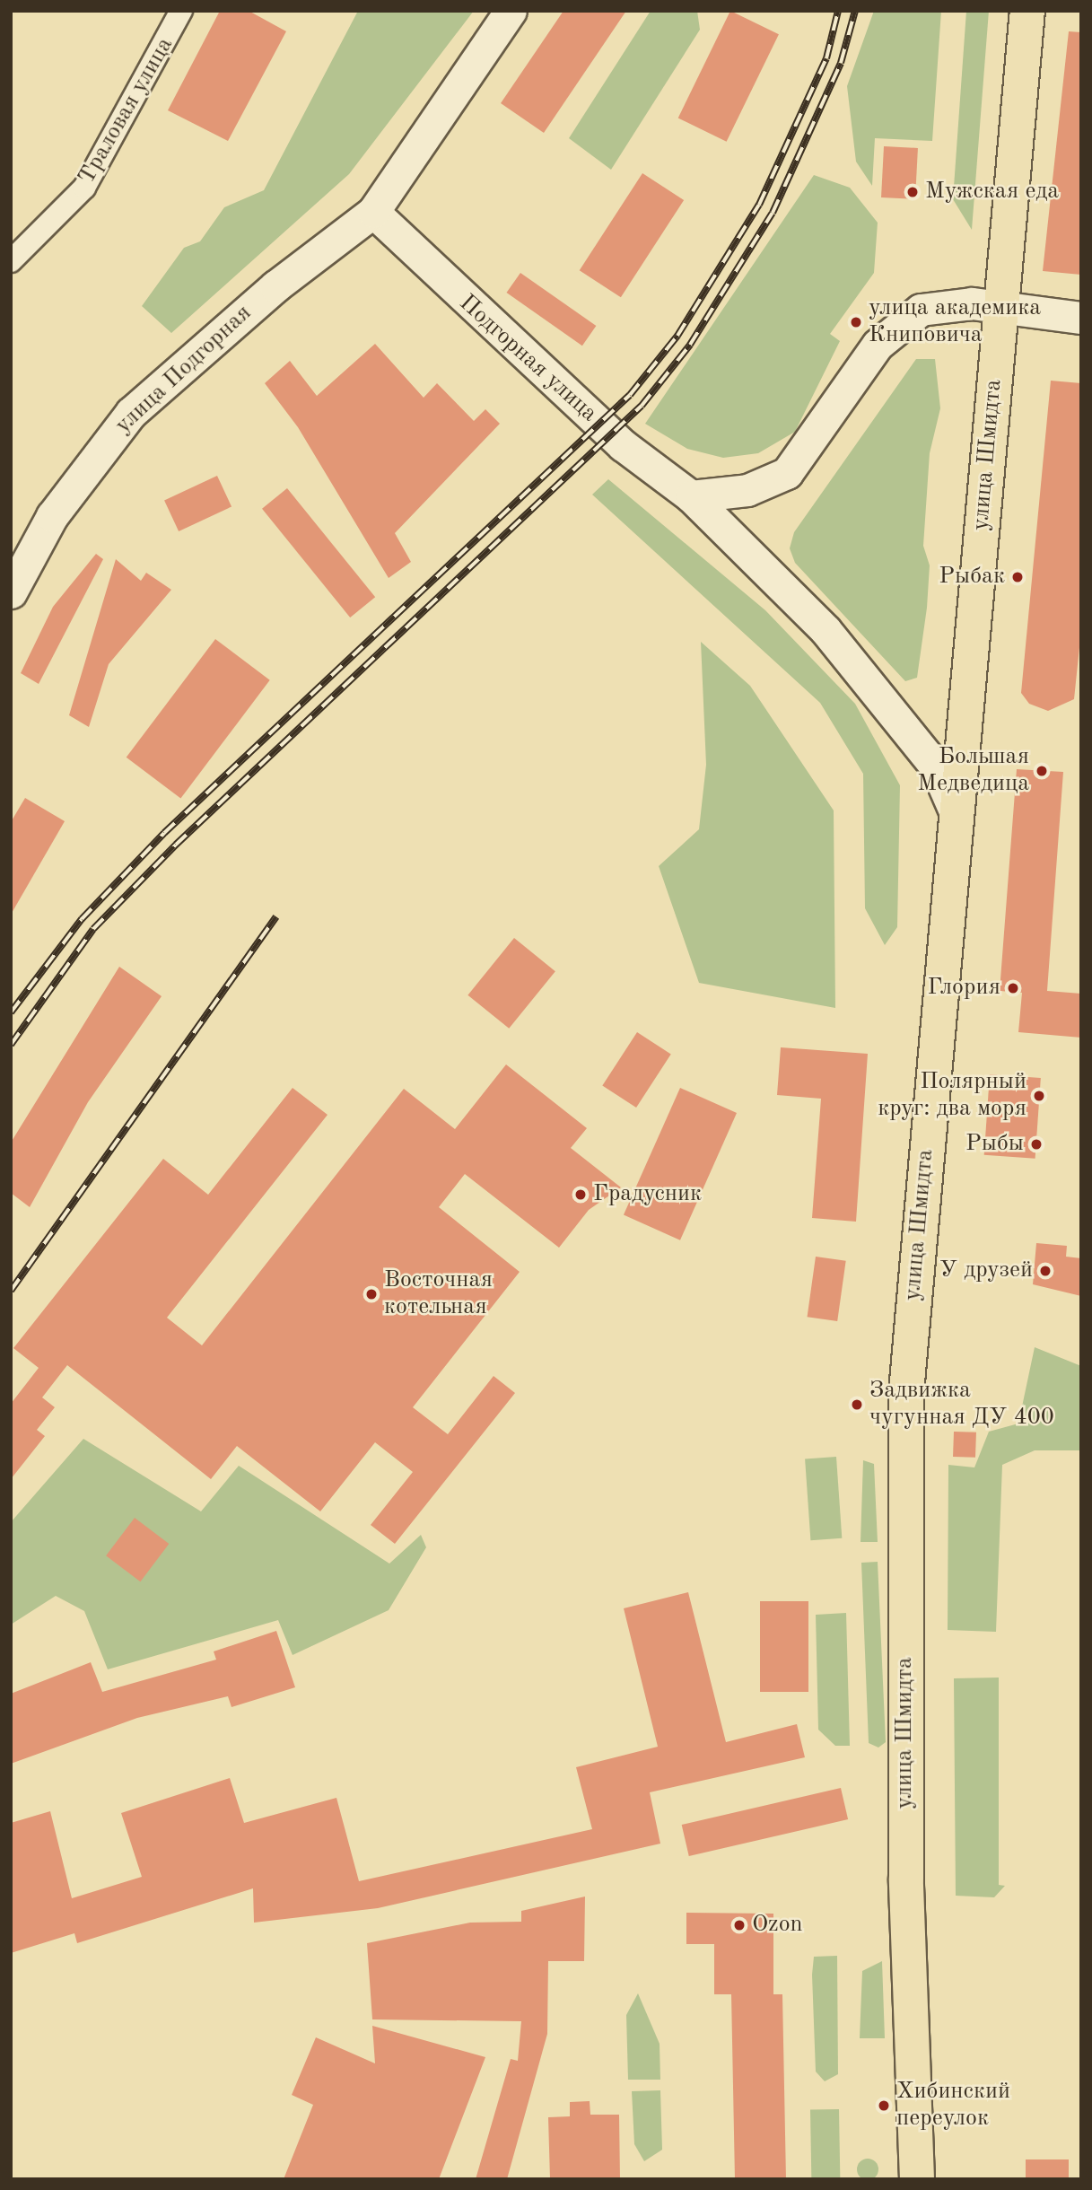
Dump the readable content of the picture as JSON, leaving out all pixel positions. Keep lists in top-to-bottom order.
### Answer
{
  "streets": {
    "main road": ["Подгорная улица", "улица Подгорная", "улица Шмидта"],
    "street": ["Траловая улица"]
  },
  "crossings": [
    ["Подгорная улица", "улица Подгорная"],
    ["Подгорная улица", "улица Шмидта"]
  ],
  "places": [
    "Мужская еда",
    "улица академика Книповича",
    "Рыбак",
    "Большая Медведица",
    "Глория",
    "Полярный круг: два моря",
    "Рыбы",
    "Градусник",
    "У друзей",
    "Восточная котельная",
    "Задвижка чугунная ДУ 400",
    "Ozon",
    "Хибинский переулок"
  ]
}
